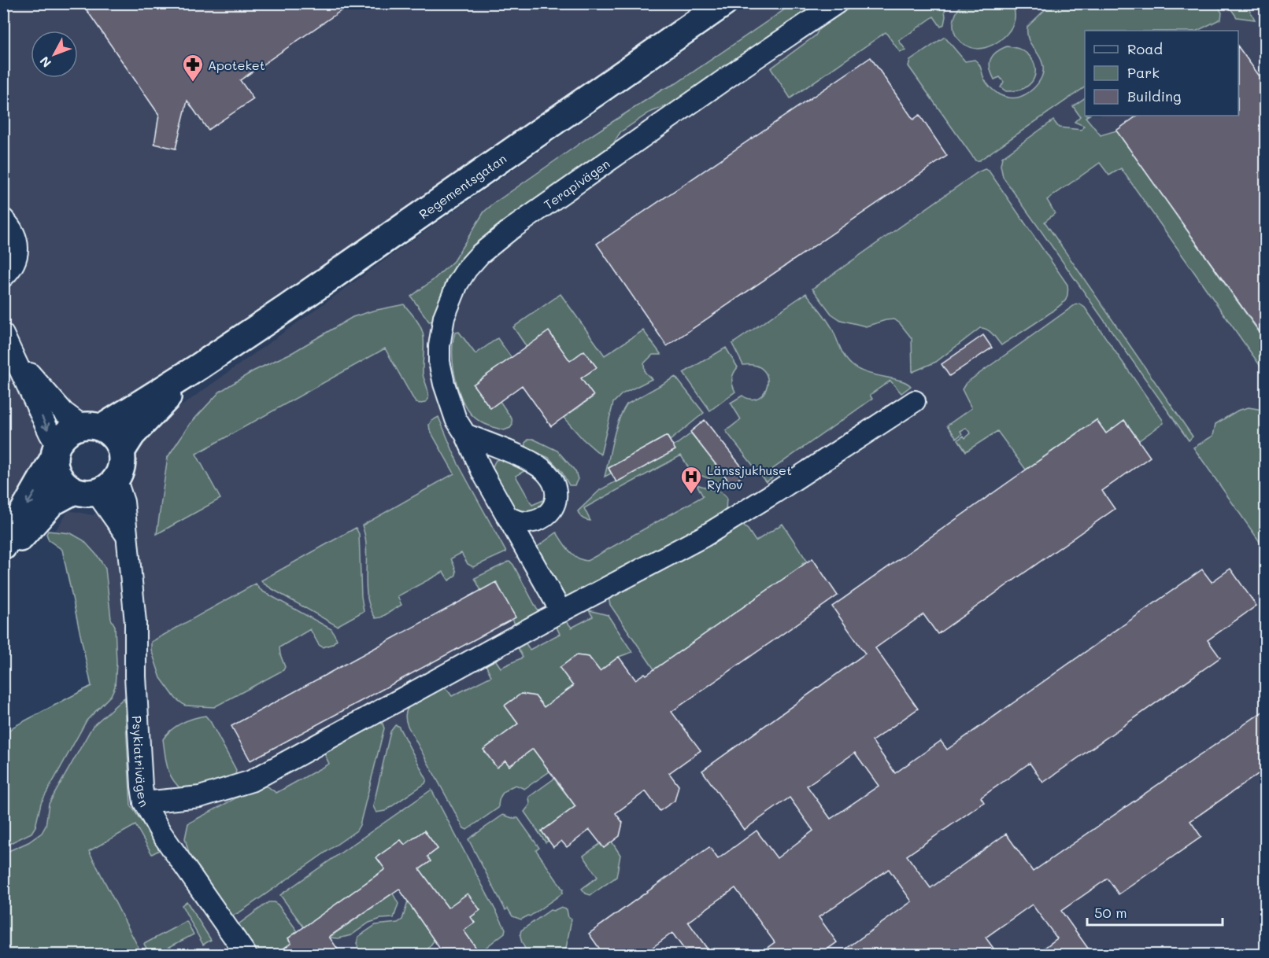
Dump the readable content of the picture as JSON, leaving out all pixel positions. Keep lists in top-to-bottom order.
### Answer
{
  "streets": {
    "street": ["Terapivägen", "Regementsgatan", "Psykiatrivägen"]
  },
  "crossings": [
    ["Regementsgatan", "Psykiatrivägen"]
  ],
  "places": {
    "pharmacy": ["Apoteket"],
    "hospital": ["Länssjukhuset Ryhov"]
  },
  "legend": ["Road", "Park", "Building"],
  "scale_bar": "50 m",
  "north": "bottom left"
}
